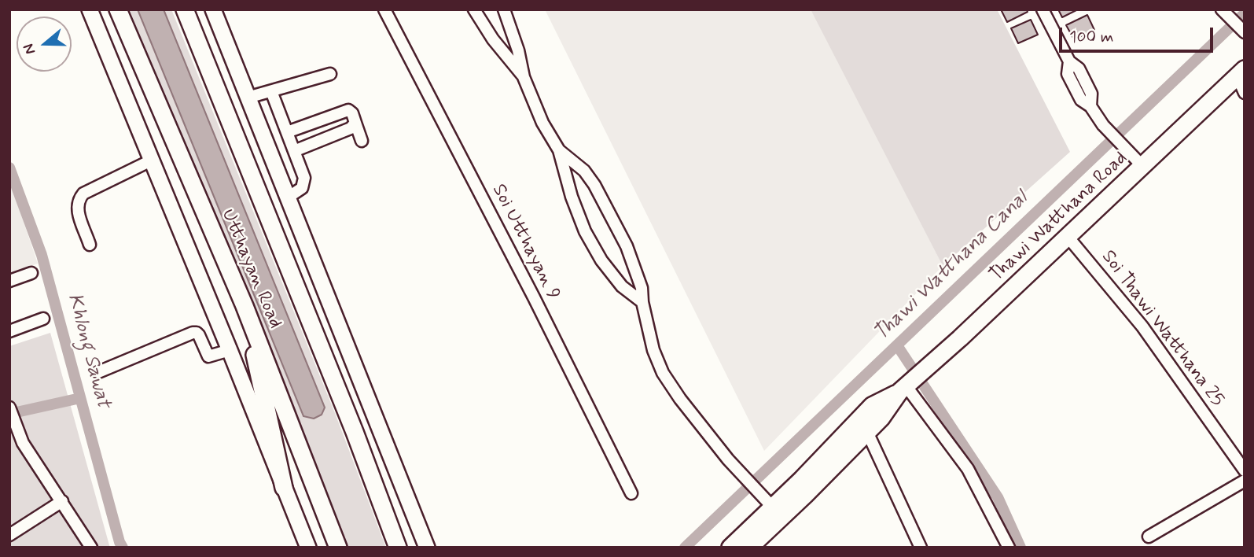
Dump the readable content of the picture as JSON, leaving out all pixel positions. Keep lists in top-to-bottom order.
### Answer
{
  "streets": {
    "main road": ["Thawi Watthana Road", "Utthayan Road"],
    "street": ["Soi Utthayan 9", "Soi Thawi Watthana 25"]
  },
  "crossings": [
    ["Thawi Watthana Road", "Soi Thawi Watthana 25"]
  ],
  "water": ["Thawi Watthana Canal", "Khlong Sawat"],
  "scale_bar": "100 m",
  "north": "left"
}
